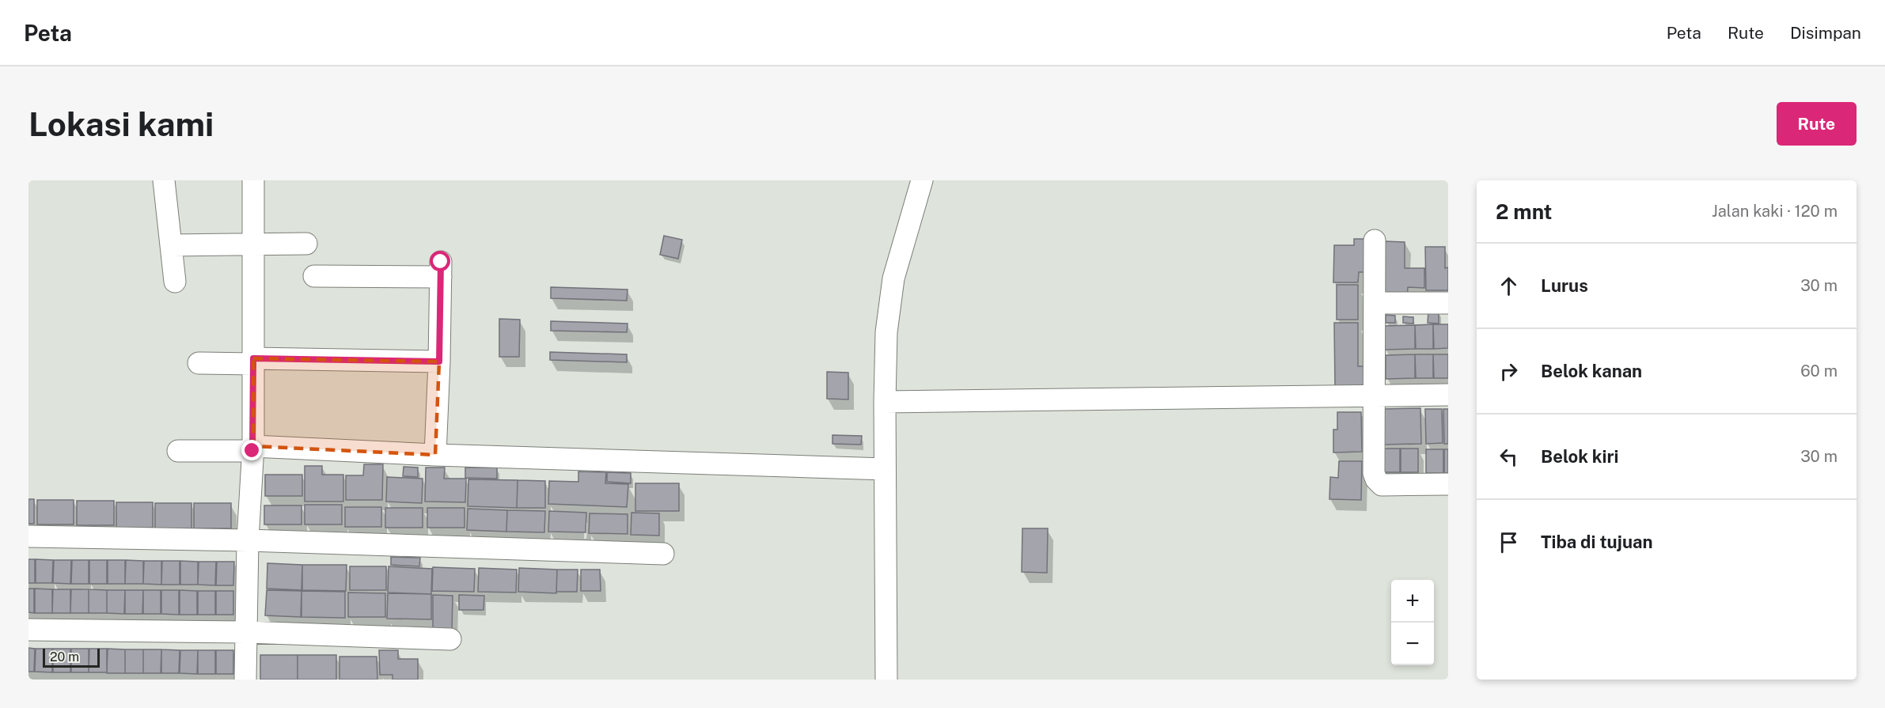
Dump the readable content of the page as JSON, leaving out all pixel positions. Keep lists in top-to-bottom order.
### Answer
{
  "scale_bar": "20 m",
  "page": {
    "header": "Peta",
    "nav": ["Peta", "Rute", "Disimpan"],
    "buttons": "Rute",
    "title": "Lokasi kami",
    "heading": ["2 mnt", "Jalan kaki · 120 m"],
    "list": [
      ["Lurus", "30 m"],
      ["Belok kanan", "60 m"],
      ["Belok kiri", "30 m"],
      "Tiba di tujuan"
    ],
    "map_buttons": ["+", "−"],
    "scale": "20 m"
  }
}
